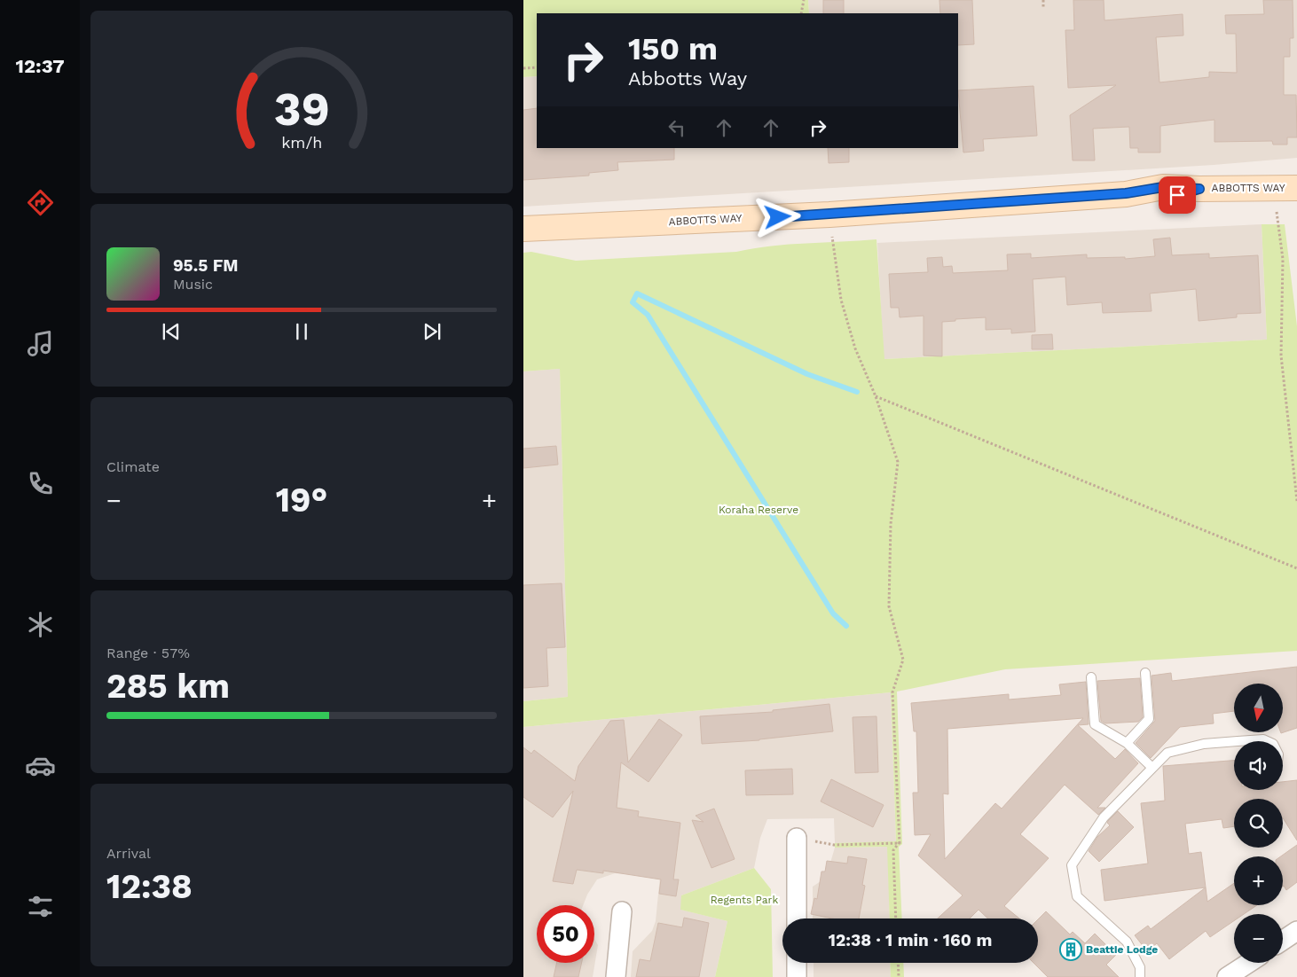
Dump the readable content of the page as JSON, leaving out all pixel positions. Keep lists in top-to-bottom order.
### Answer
{
  "streets": {
    "main road": ["ABBOTTS WAY"]
  },
  "parks": ["Koraha Reserve", "Regents Park"],
  "places": {
    "building": ["Beattie Lodge"]
  },
  "north": "bottom",
  "page": {
    "tabs": "12:37",
    "turn": ["150 m", "Abbotts Way"],
    "song": ["95.5 FM", "Music"],
    "tile": [
      "Climate",
      ["Range · 57%", "285 km"],
      ["Arrival", "12:38"]
    ],
    "heat": ["−", "19°", "+"],
    "map_buttons": ["+", "−"],
    "limit": "50",
    "trip": "12:38 · 1 min · 160 m",
    "gauge": ["39", "km/h"]
  }
}
